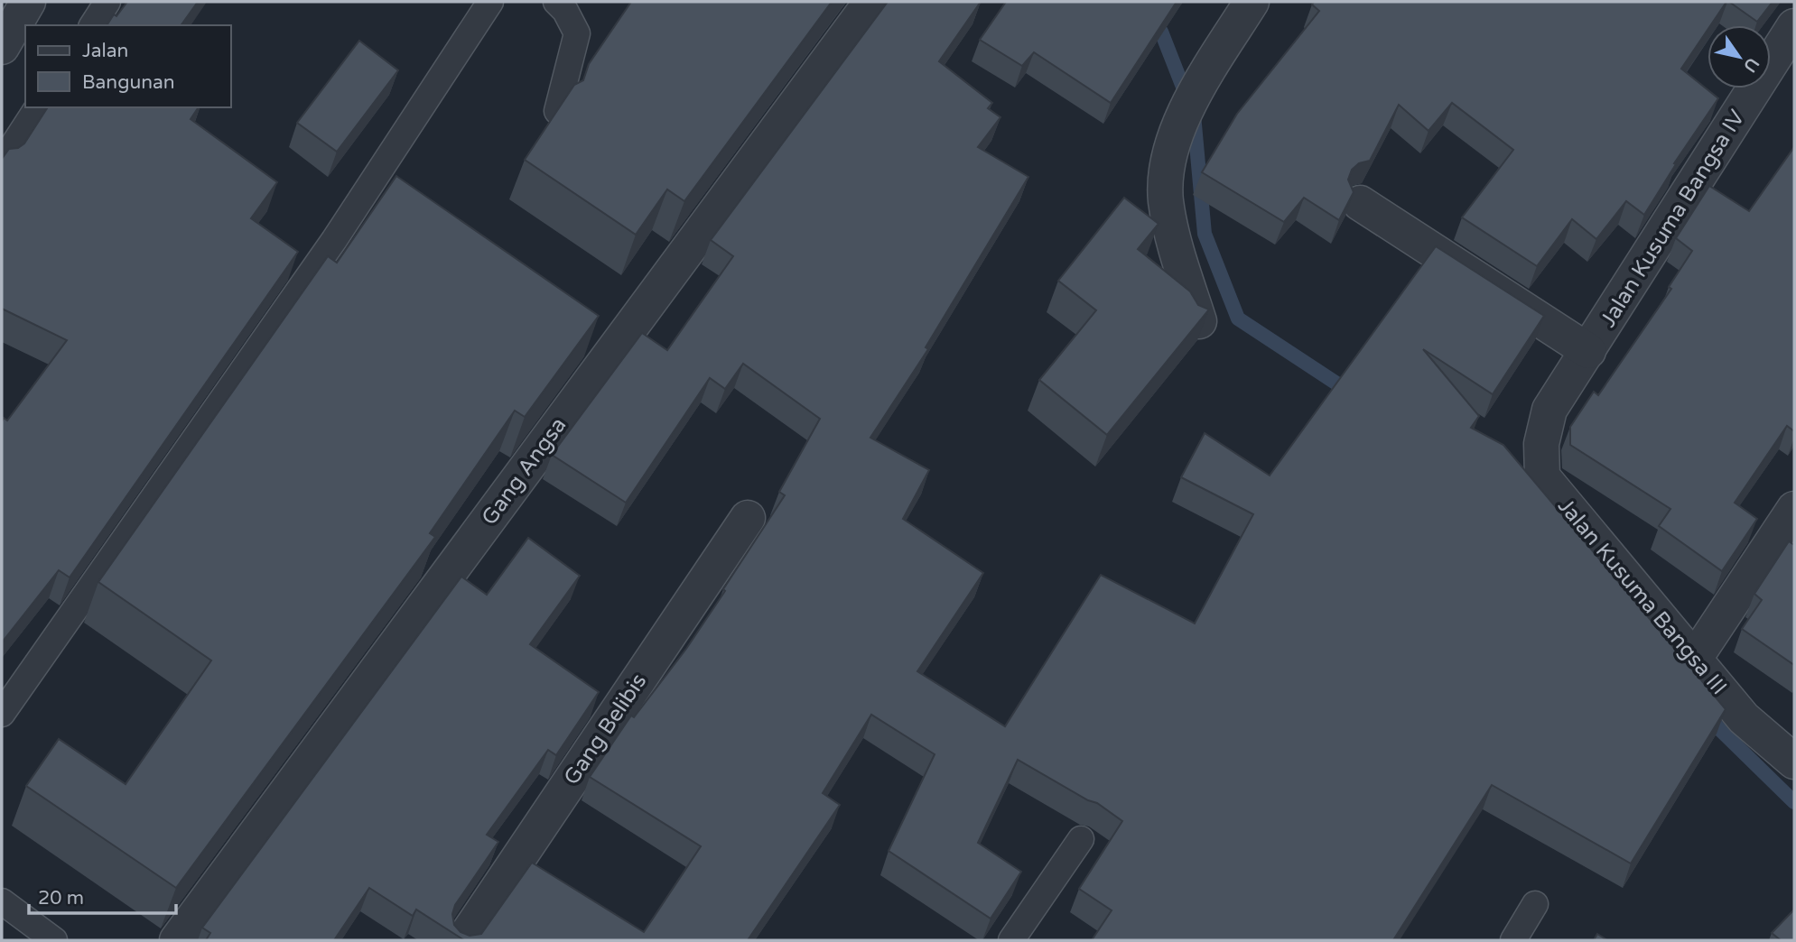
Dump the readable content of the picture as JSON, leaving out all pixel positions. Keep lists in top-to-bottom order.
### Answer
{
  "streets": {
    "street": [
      "Jalan Kusuma Bangsa IV",
      "Gang Angsa",
      "Jalan Kusuma Bangsa III",
      "Gang Belibis"
    ]
  },
  "crossings": [
    ["Jalan Kusuma Bangsa IV", "Jalan Kusuma Bangsa III"]
  ],
  "legend": ["Jalan", "Bangunan"],
  "scale_bar": "20 m",
  "north": "bottom right"
}
